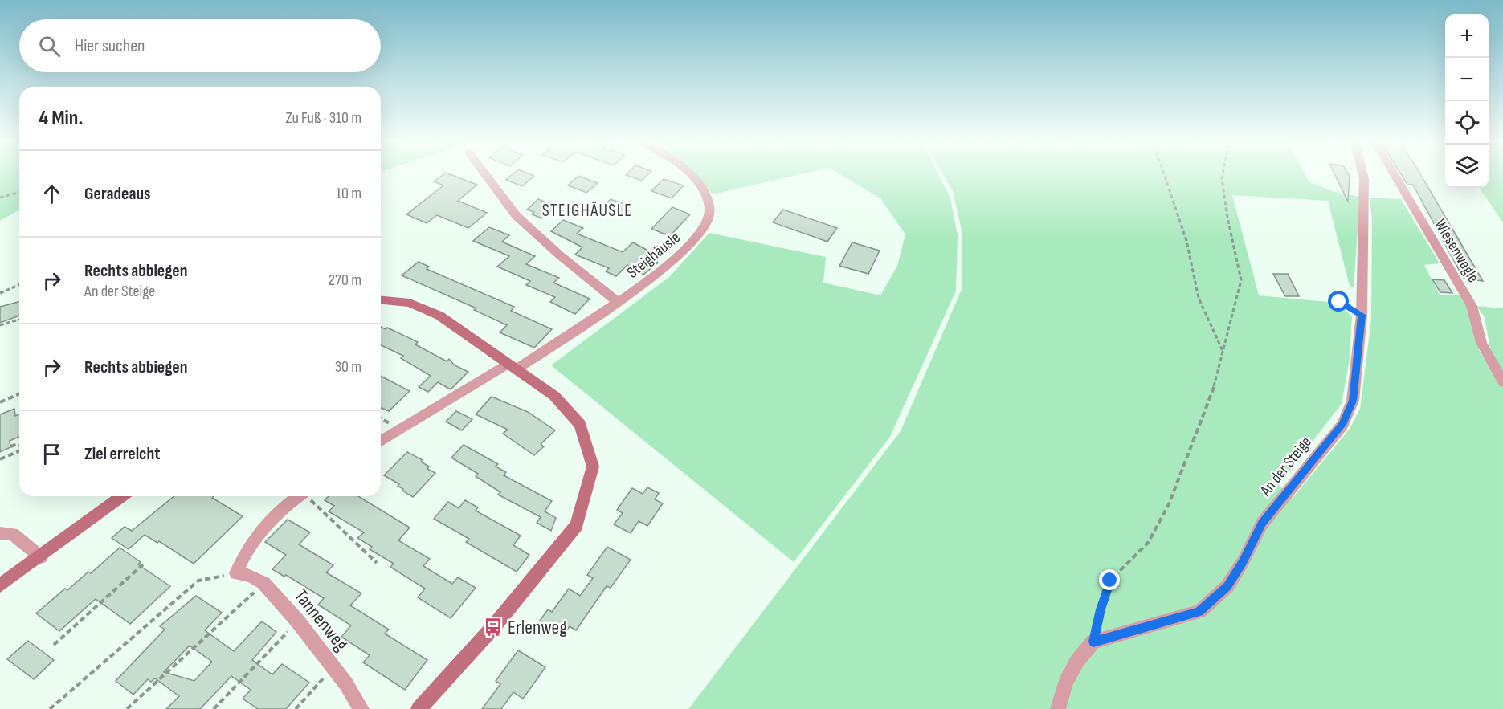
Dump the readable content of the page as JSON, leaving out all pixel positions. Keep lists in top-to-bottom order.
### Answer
{
  "streets": {
    "street": [
      "Wiesenwegle",
      "Steighäusle",
      "An der Steige",
      "Tannenweg"
    ]
  },
  "districts": ["STEIGHÄUSLE"],
  "places": {
    "bus stop": ["Erlenweg"]
  },
  "page": {
    "map_buttons": ["+", "−"],
    "search": "Hier suchen",
    "heading": ["4 Min.", "Zu Fuß · 310 m"],
    "list": [
      ["Geradeaus", "10 m"],
      ["Rechts abbiegen", "An der Steige", "270 m"],
      ["Rechts abbiegen", "30 m"],
      "Ziel erreicht"
    ]
  }
}
